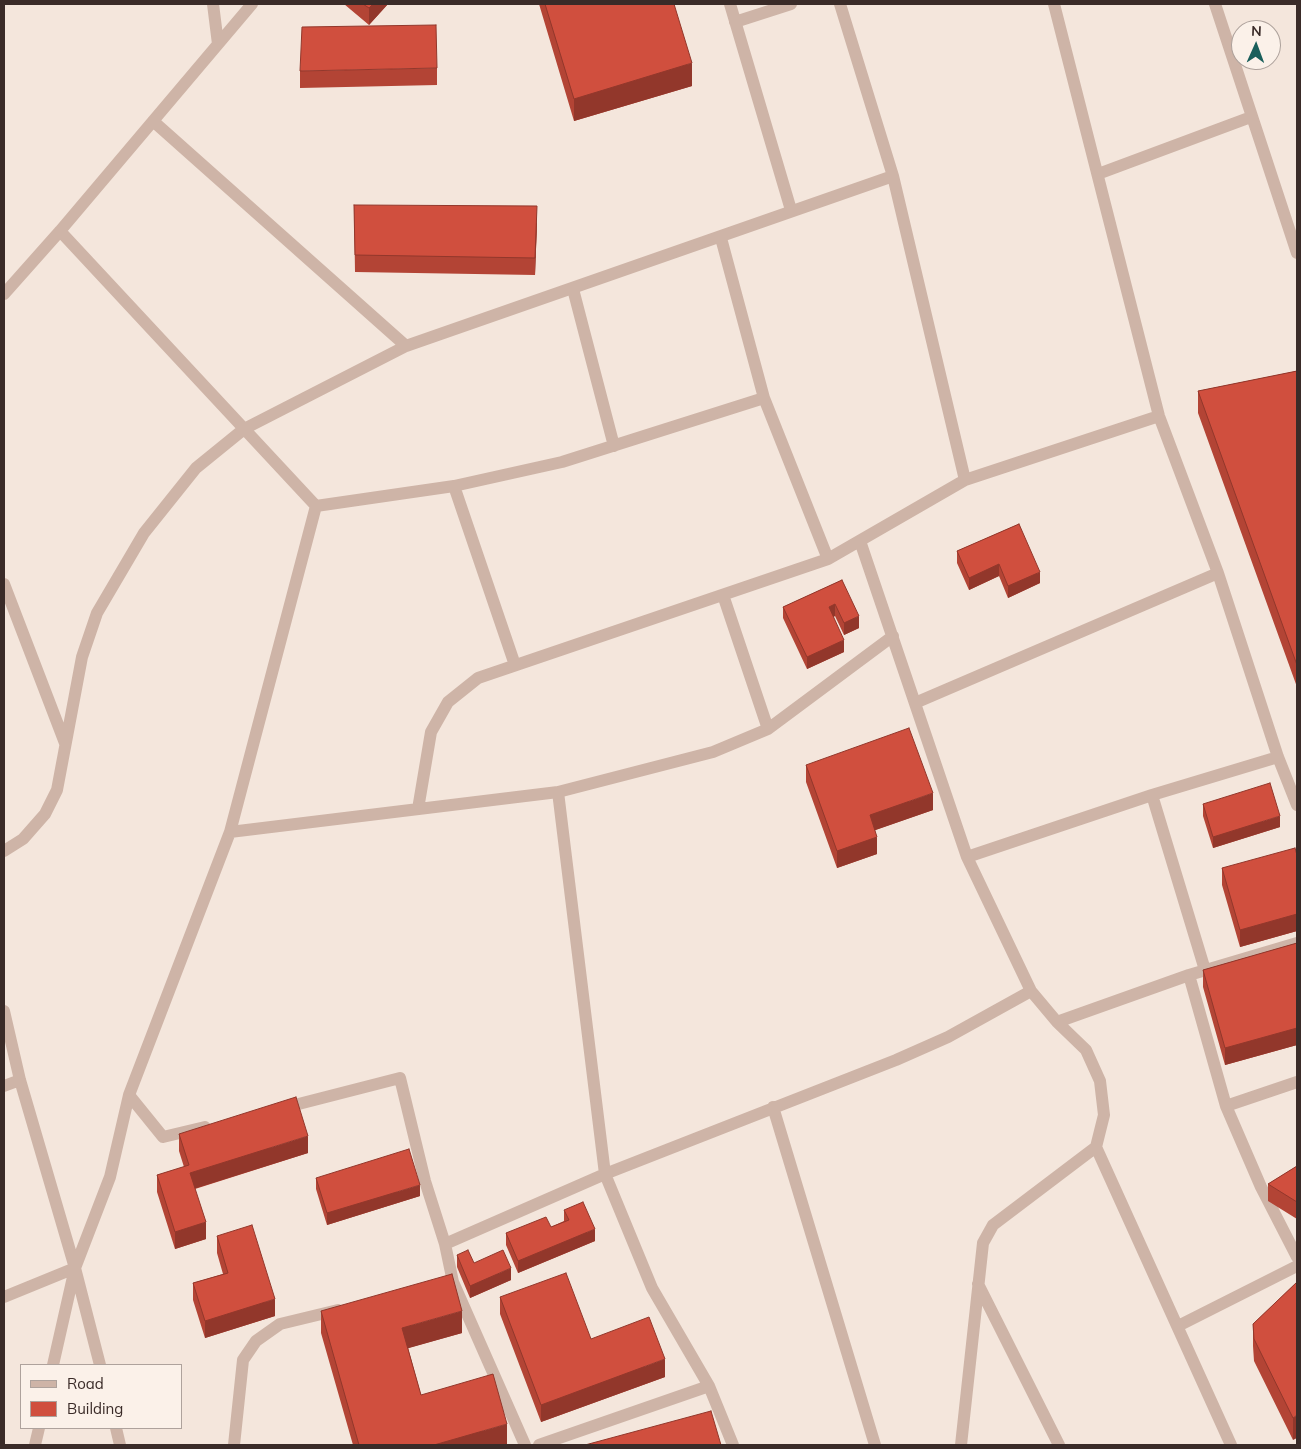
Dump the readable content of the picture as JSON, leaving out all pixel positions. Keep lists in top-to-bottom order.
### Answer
{
  "legend": ["Road", "Building"],
  "north": "top"
}
